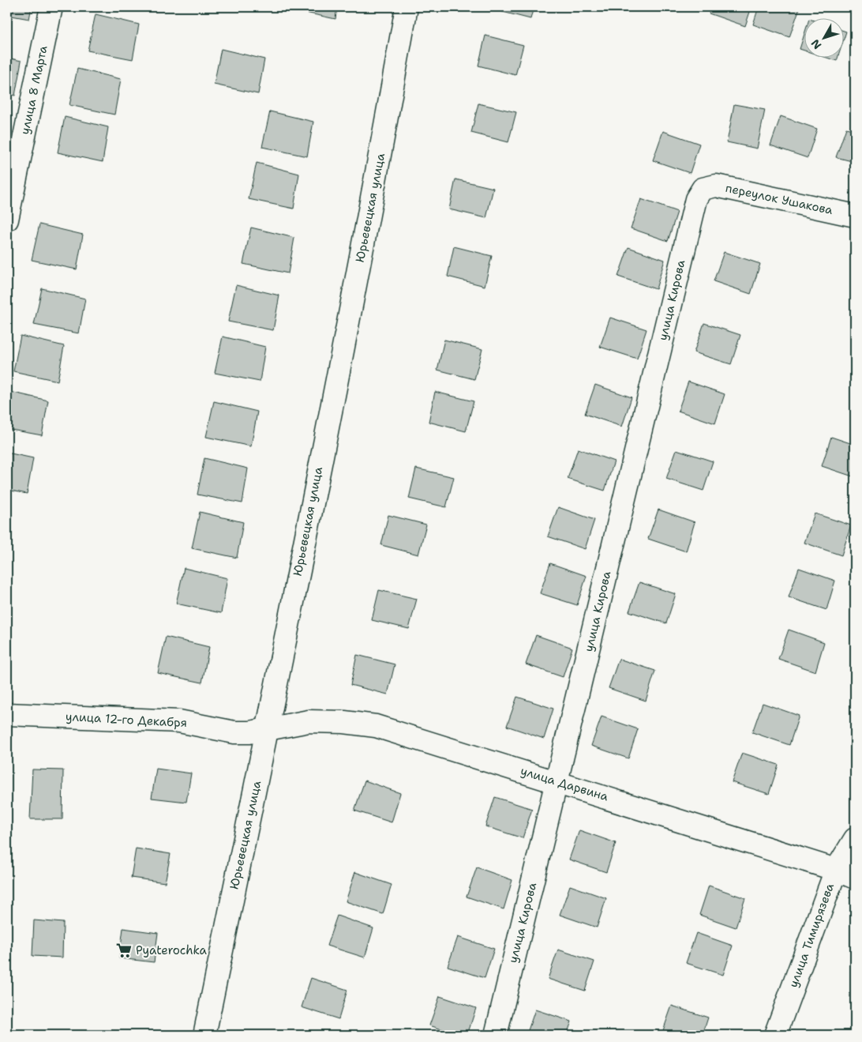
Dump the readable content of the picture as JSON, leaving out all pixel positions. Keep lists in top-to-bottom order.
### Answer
{
  "streets": {
    "street": [
      "улица 8 Марта",
      "переулок Ушакова",
      "Юрьевецкая улица",
      "улица Кирова",
      "улица 12-го Декабря",
      "улица Дарвина",
      "улица Тимирязева"
    ]
  },
  "crossings": [
    ["переулок Ушакова", "улица Кирова"],
    ["Юрьевецкая улица", "улица 12-го Декабря"],
    ["Юрьевецкая улица", "улица Дарвина"],
    ["улица Кирова", "улица Дарвина"],
    ["улица 12-го Декабря", "улица Дарвина"],
    ["улица Дарвина", "улица Тимирязева"]
  ],
  "places": {
    "supermarket": ["Pyaterochka"]
  },
  "north": "bottom left"
}
